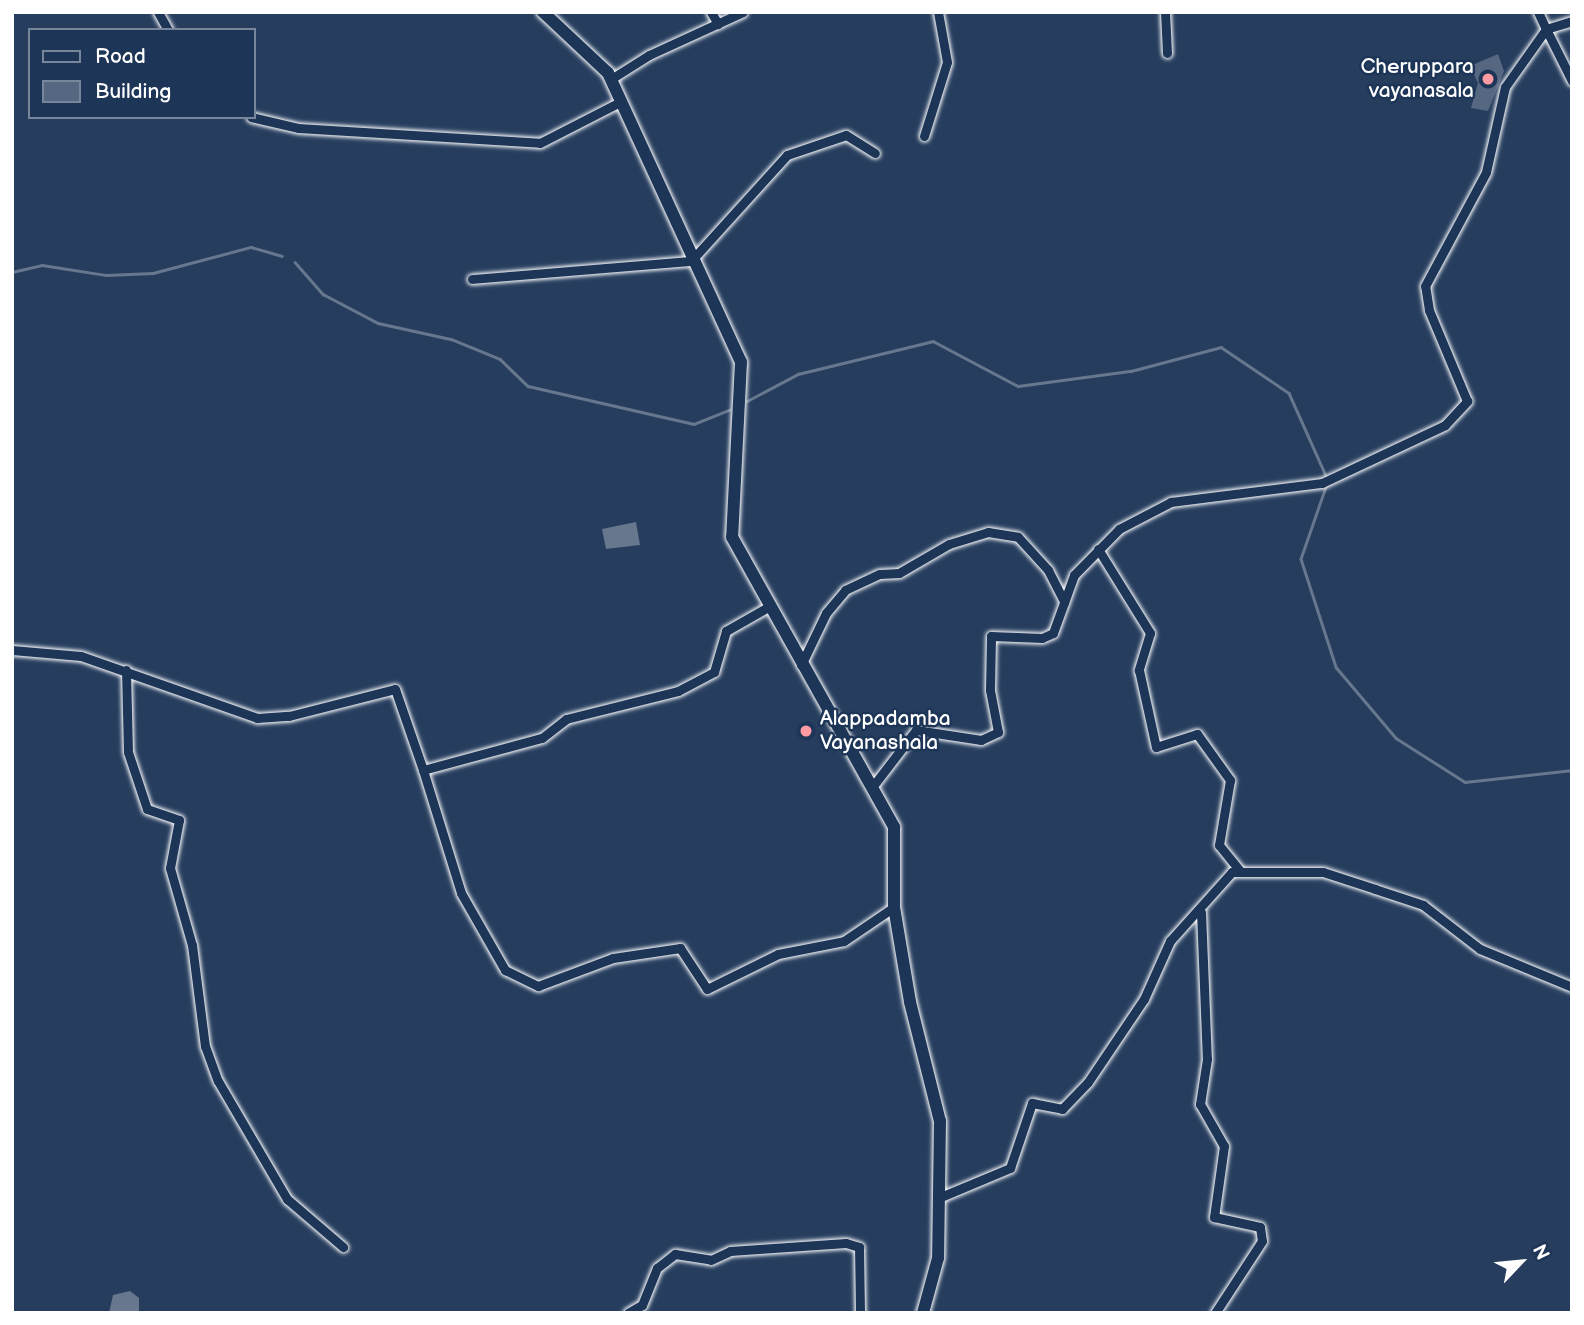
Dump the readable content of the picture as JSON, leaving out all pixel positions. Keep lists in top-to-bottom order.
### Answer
{
  "places": ["Cheruppara vayanasala", "Alappadamba Vayanashala"],
  "legend": ["Road", "Building"],
  "north": "top right"
}
